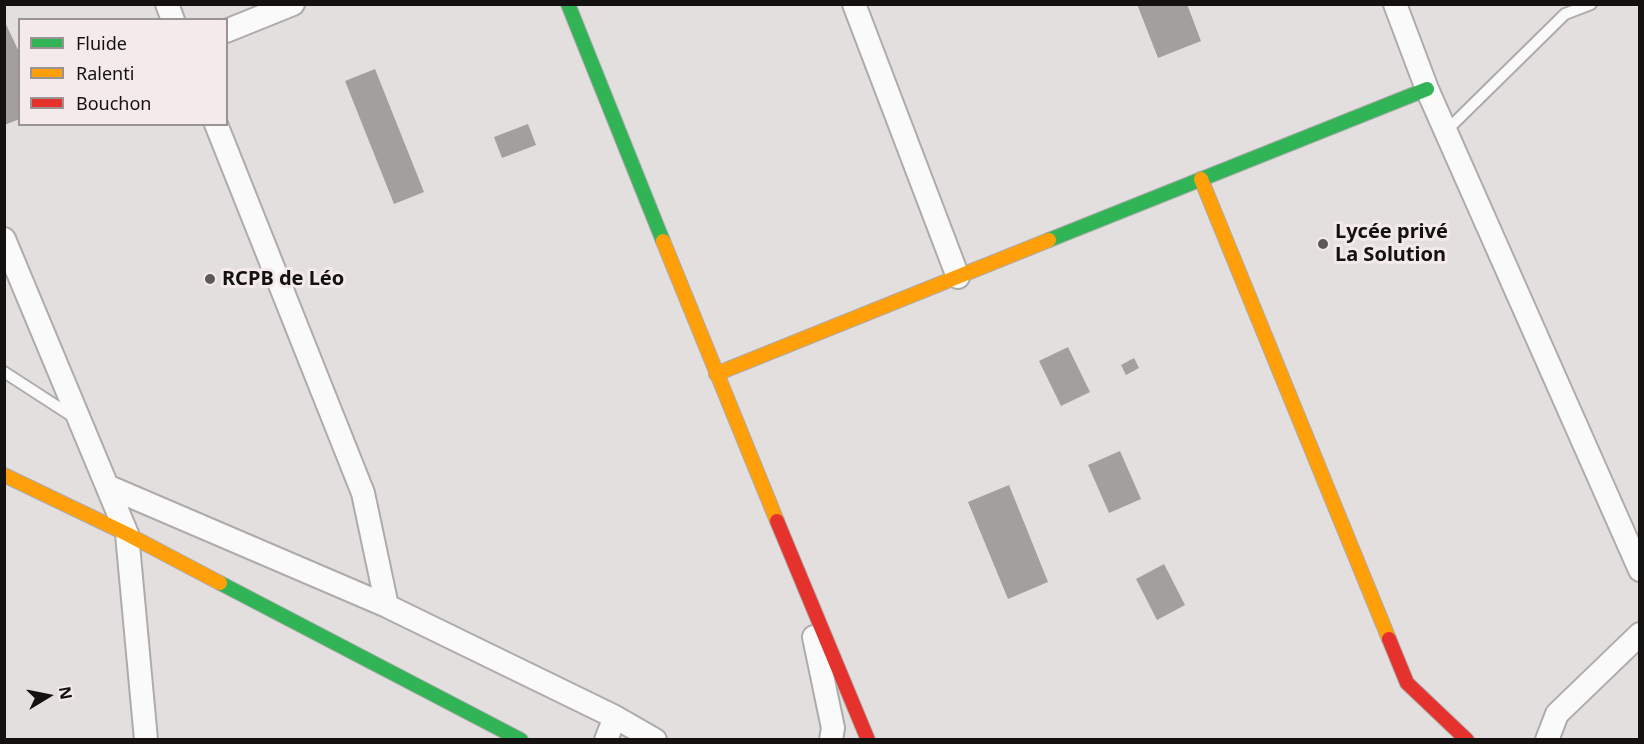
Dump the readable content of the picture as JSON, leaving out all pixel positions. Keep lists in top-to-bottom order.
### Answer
{
  "places": ["Lycée privé La Solution", "RCPB de Léo"],
  "legend": ["Fluide", "Ralenti", "Bouchon"],
  "north": "right"
}
